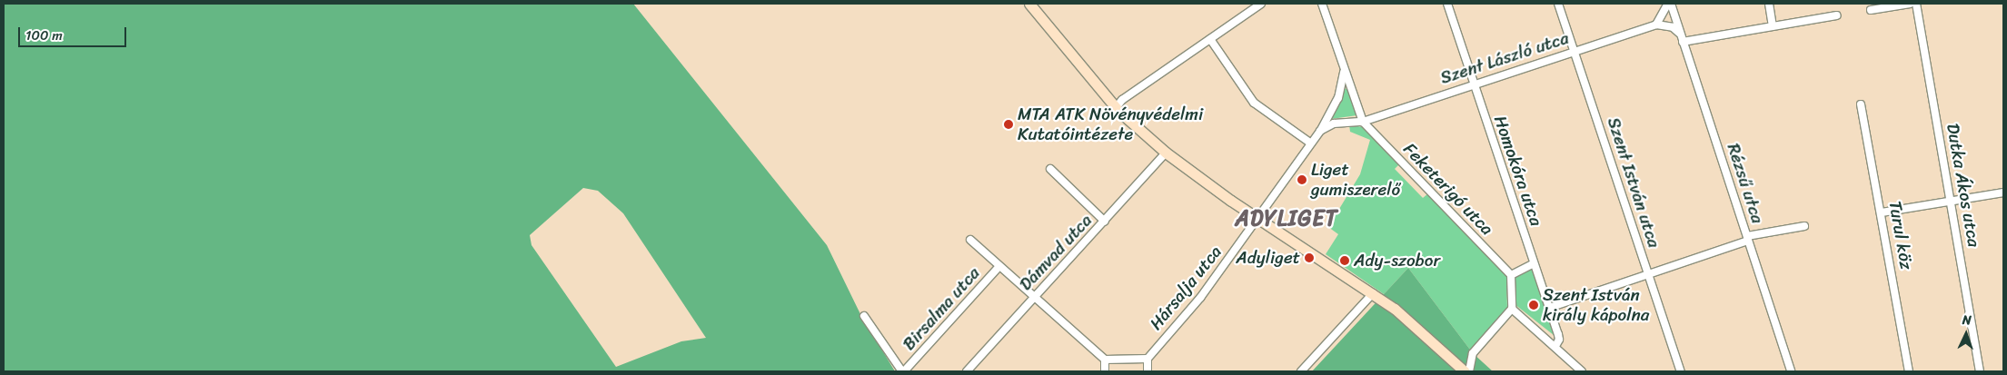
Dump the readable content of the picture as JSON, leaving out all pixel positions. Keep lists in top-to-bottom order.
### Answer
{
  "streets": {
    "street": [
      "Szent László utca",
      "Homokóra utca",
      "Szent István utca",
      "Rézsű utca",
      "Dutka Ákos utca",
      "Feketerigó utca",
      "Turul köz",
      "Dámvad utca",
      "Hársalja utca",
      "Birsalma utca"
    ]
  },
  "crossings": [
    ["Szent László utca", "Homokóra utca"],
    ["Szent László utca", "Szent István utca"],
    ["Szent László utca", "Feketerigó utca"],
    ["Feketerigó utca", "Hársalja utca"]
  ],
  "districts": ["ADYLIGET"],
  "places": [
    "MTA ATK Növényvédelmi Kutatóintézete",
    "Liget gumiszerelő",
    "Adyliget",
    "Ady-szobor",
    "Szent István király kápolna"
  ],
  "scale_bar": "100 m",
  "north": "top"
}
